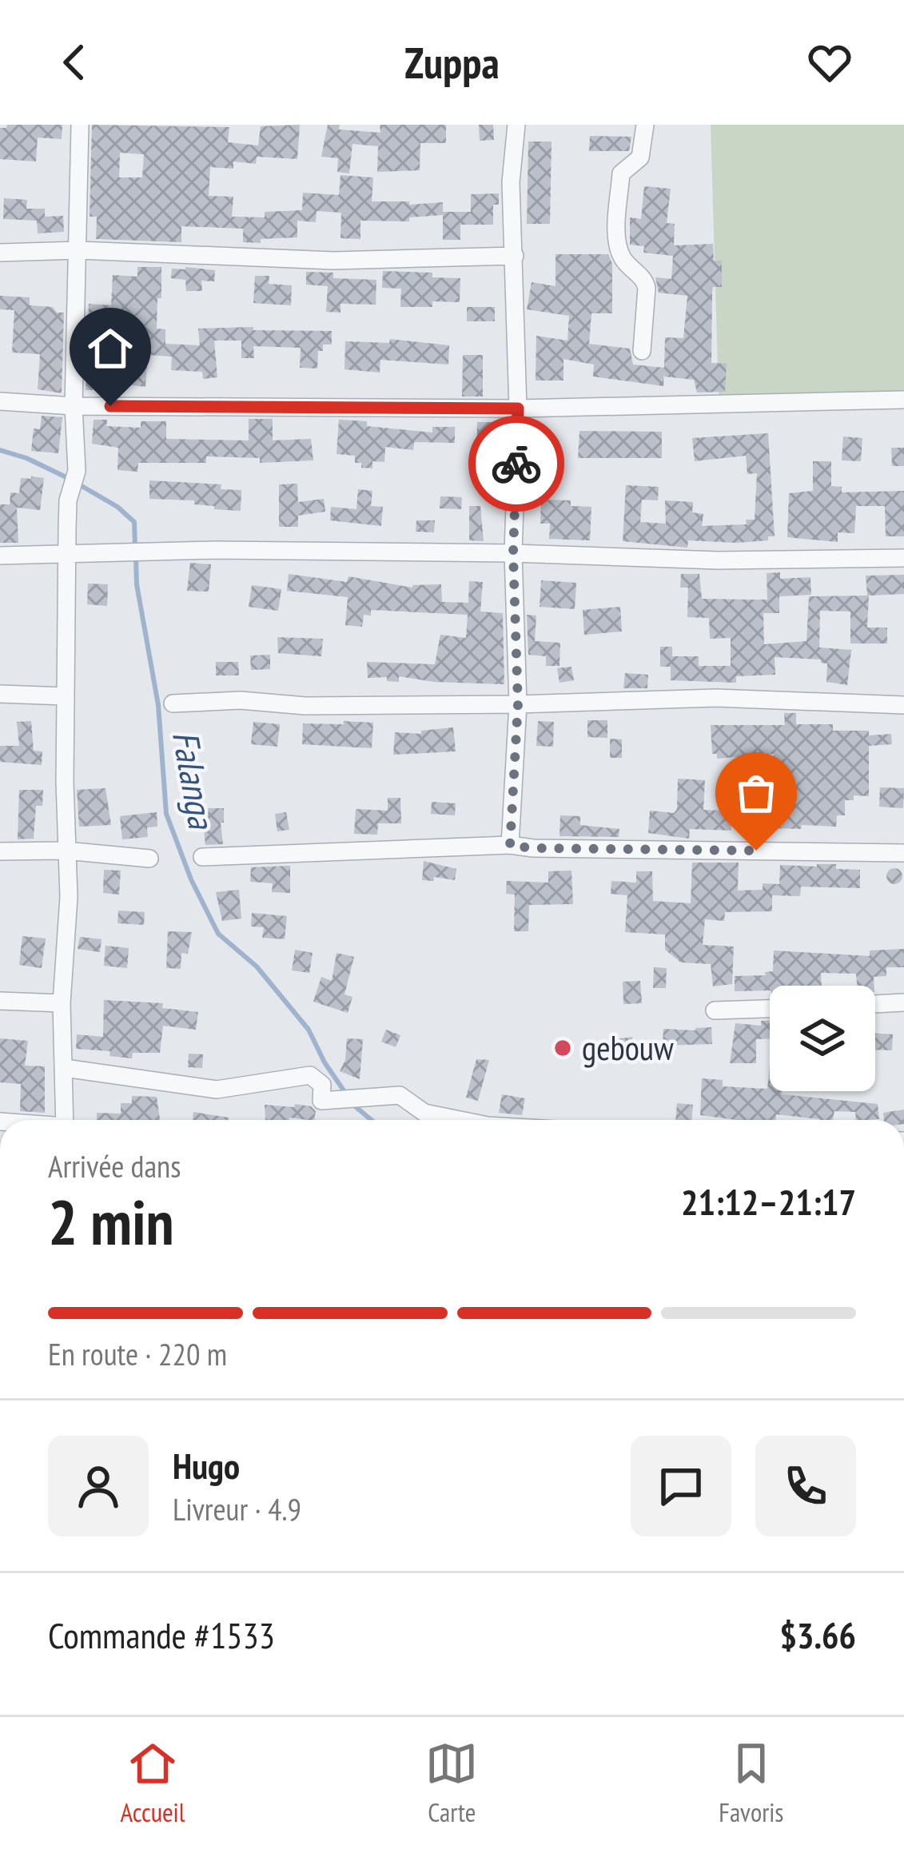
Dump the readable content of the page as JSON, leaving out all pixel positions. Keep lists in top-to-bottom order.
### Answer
{
  "water": ["Falanga"],
  "places": ["gebouw"],
  "page": {
    "header": "Zuppa",
    "heading": ["2 min", "Arrivée dans", "21:12–21:17"],
    "panel": [
      "Hugo",
      "Livreur · 4.9",
      "Commande #1533",
      "$3.66"
    ],
    "bar": "En route · 220 m",
    "tabs": ["Accueil", "Carte", "Favoris"]
  }
}
